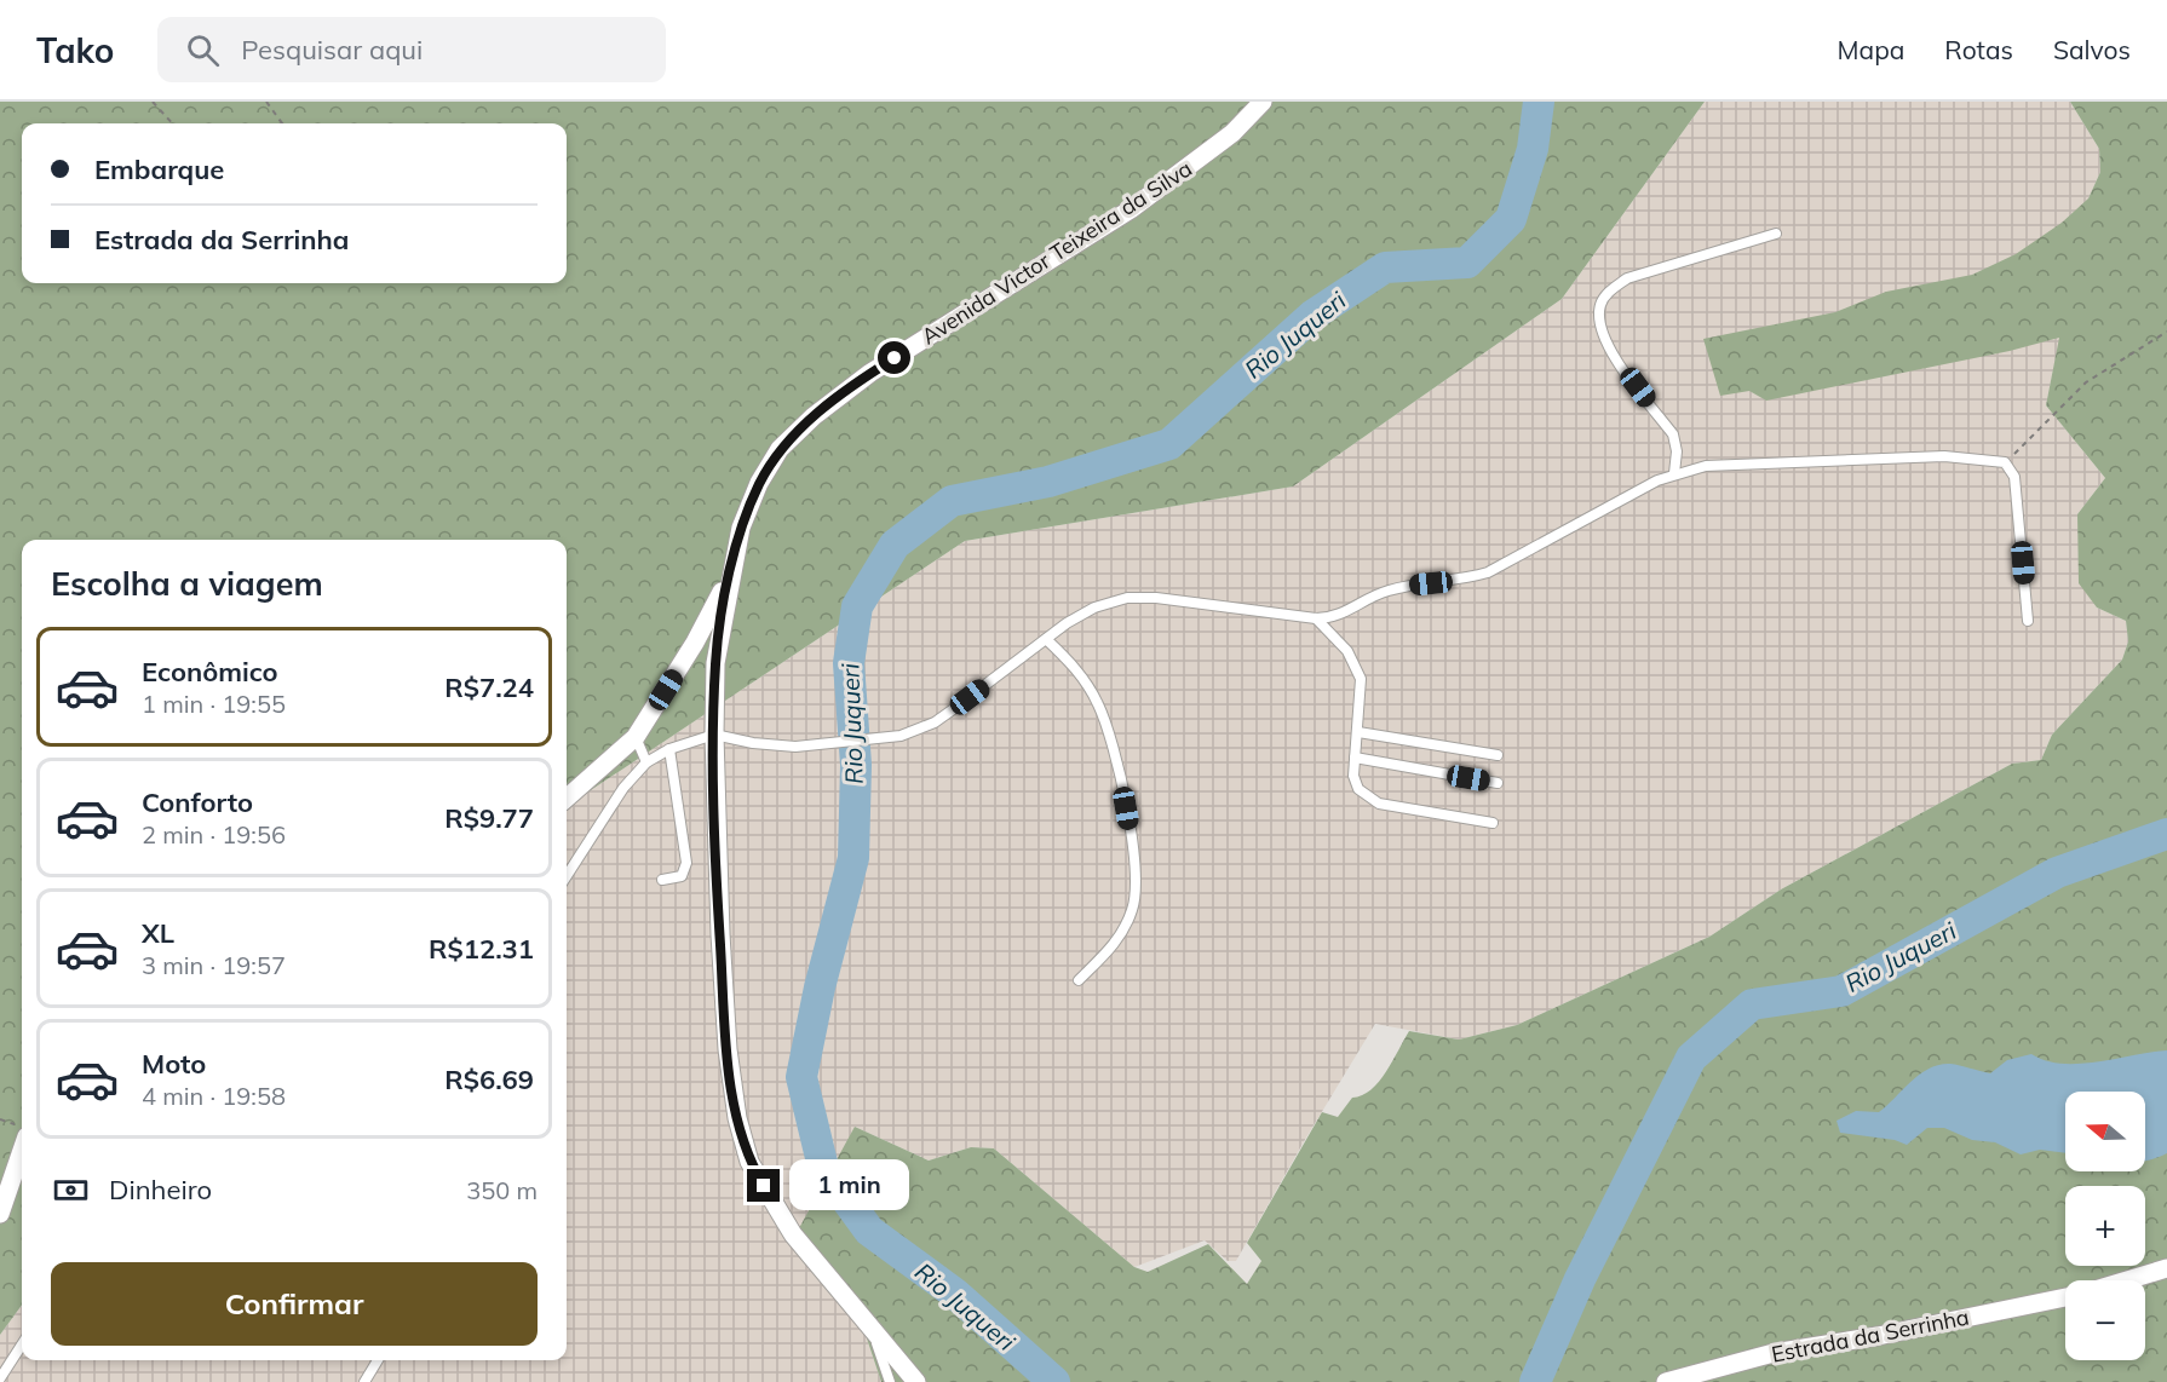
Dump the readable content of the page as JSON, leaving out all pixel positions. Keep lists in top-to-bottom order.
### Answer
{
  "streets": {
    "street": ["Avenida Victor Teixeira da Silva", "Estrada da Serrinha"]
  },
  "water": ["Rio Juqueri"],
  "north": "left",
  "page": {
    "header": "Tako",
    "search": "Pesquisar aqui",
    "nav": ["Mapa", "Rotas", "Salvos"],
    "banner": ["Embarque", "Estrada da Serrinha"],
    "heading": "Escolha a viagem",
    "list": [
      {
        "name": "Econômico",
        "note": "1 min · 19:55",
        "value": "R$7.24"
      },
      {
        "name": "Conforto",
        "note": "2 min · 19:56",
        "value": "R$9.77"
      },
      {
        "name": "XL",
        "note": "3 min · 19:57",
        "value": "R$12.31"
      },
      {
        "name": "Moto",
        "note": "4 min · 19:58",
        "value": "R$6.69"
      }
    ],
    "map_buttons": ["+", "−"],
    "pay": ["Dinheiro", "350 m"],
    "bubble": "1 min",
    "buttons": "Confirmar"
  }
}
